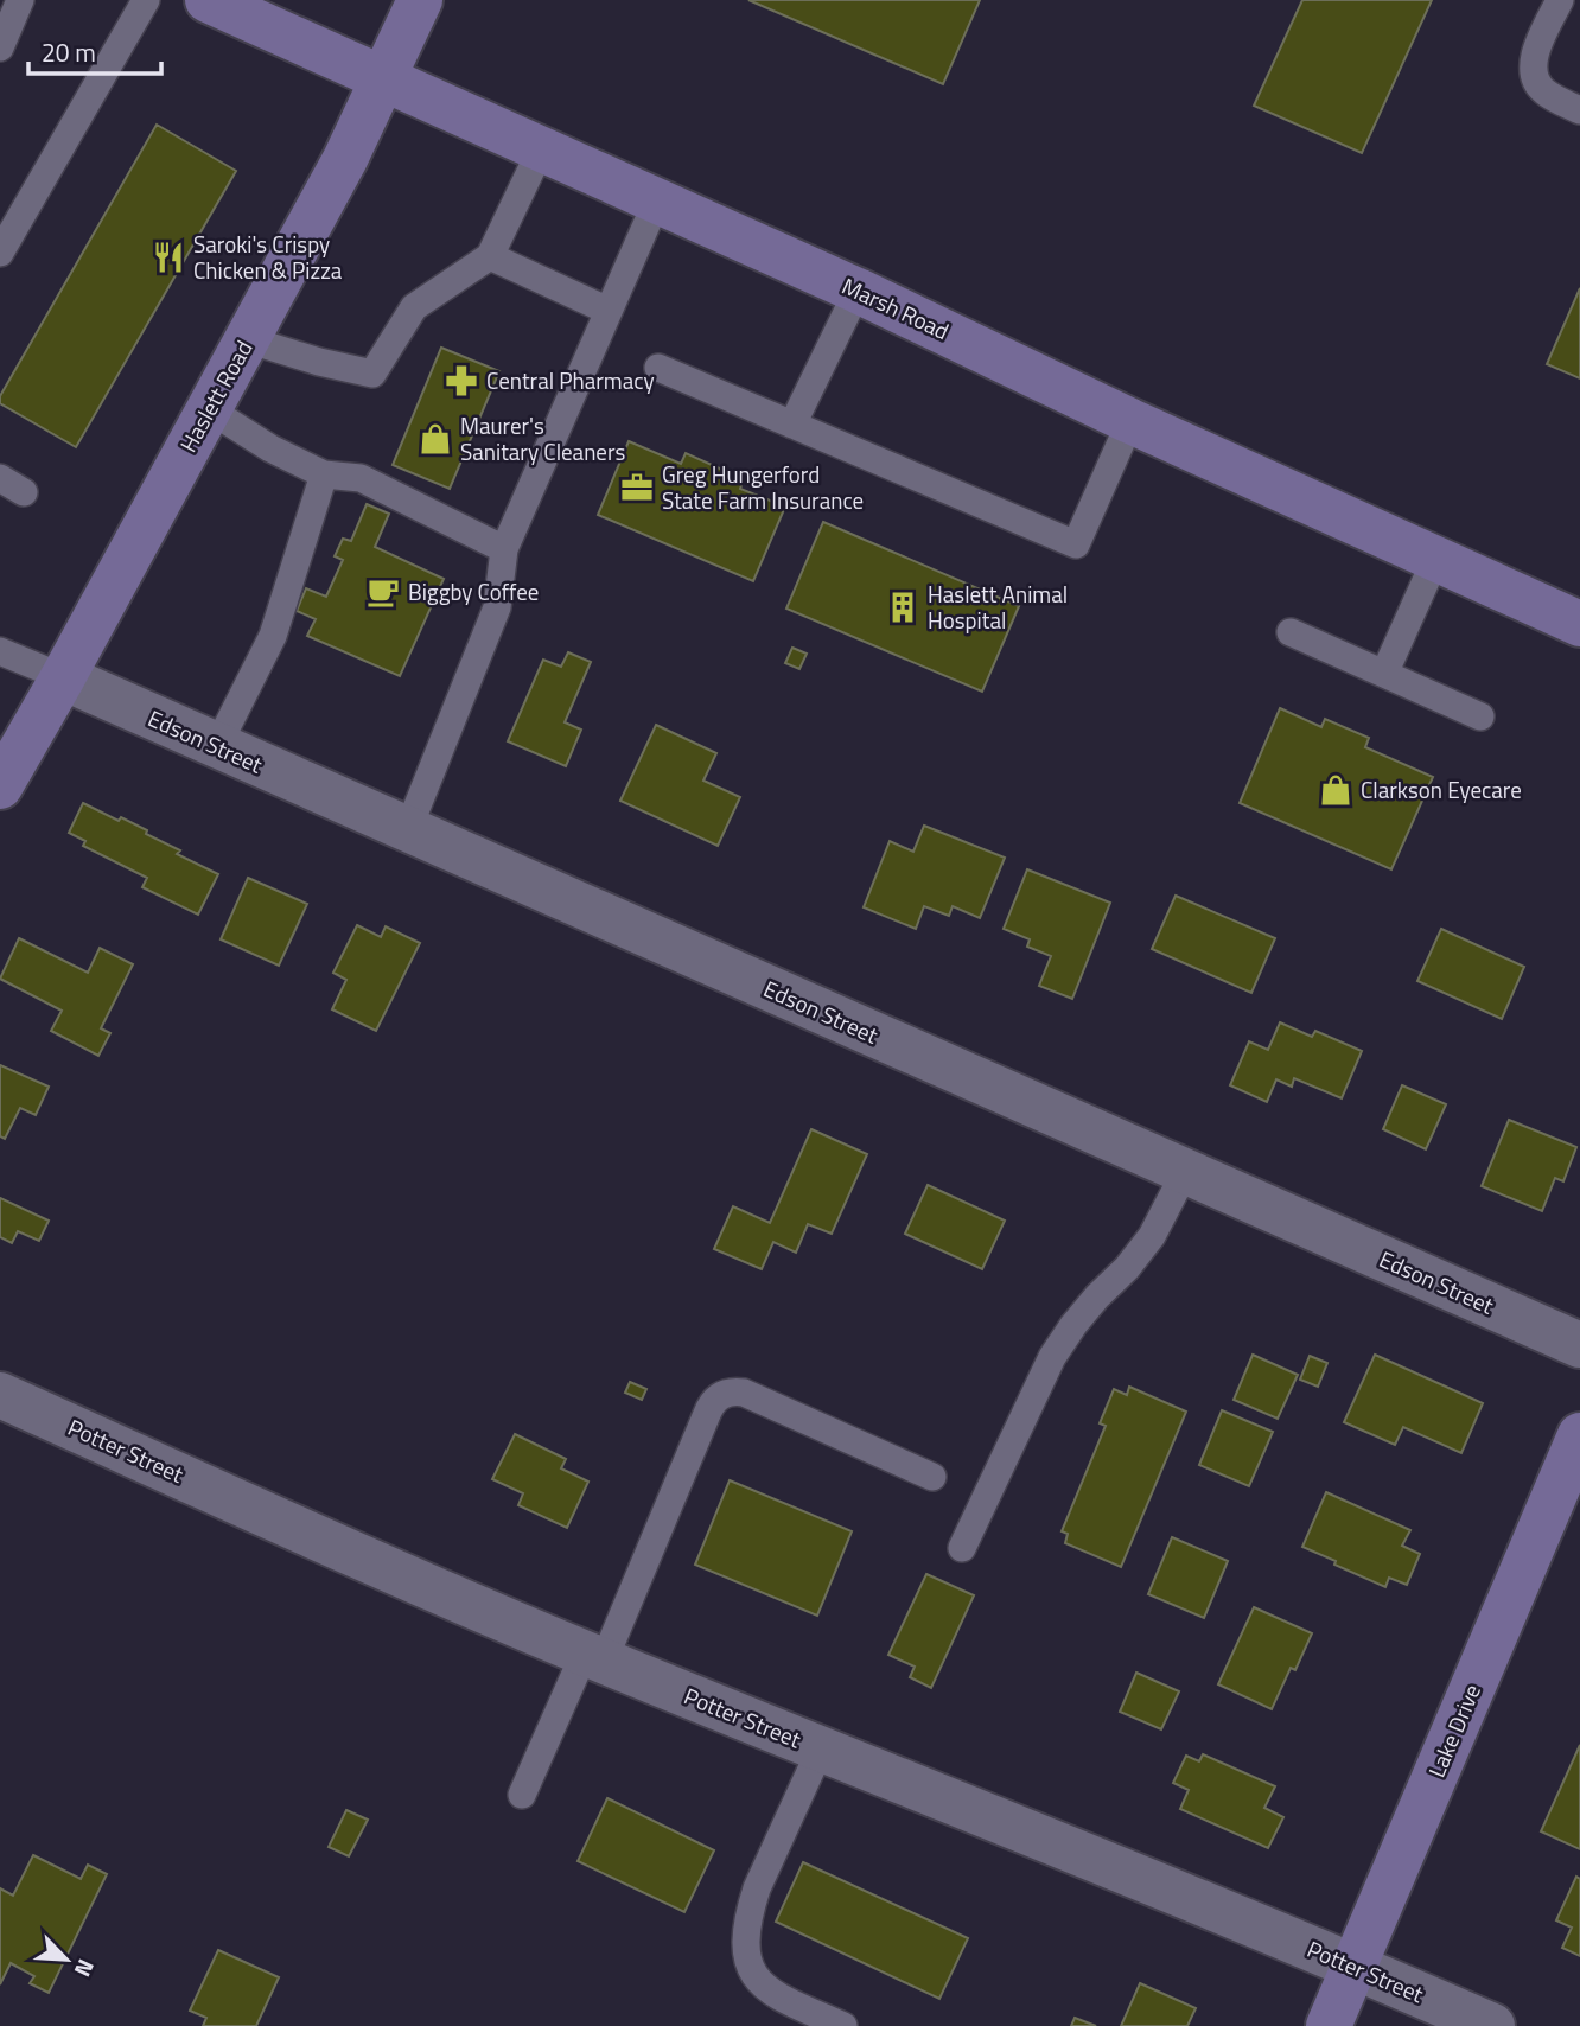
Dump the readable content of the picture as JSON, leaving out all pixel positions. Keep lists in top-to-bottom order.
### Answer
{
  "streets": {
    "main road": ["Marsh Road", "Haslett Road", "Lake Drive"],
    "street": ["Edson Street", "Potter Street"]
  },
  "crossings": [
    ["Marsh Road", "Haslett Road"],
    ["Haslett Road", "Edson Street"],
    ["Potter Street", "Lake Drive"]
  ],
  "places": {
    "restaurant": ["Saroki's Crispy Chicken & Pizza"],
    "pharmacy": ["Central Pharmacy"],
    "shop": ["Maurer's Sanitary Cleaners", "Clarkson Eyecare"],
    "office": ["Greg Hungerford State Farm Insurance"],
    "cafe": ["Biggby Coffee"],
    "building": ["Haslett Animal Hospital"]
  },
  "scale_bar": "20 m",
  "north": "bottom right"
}
